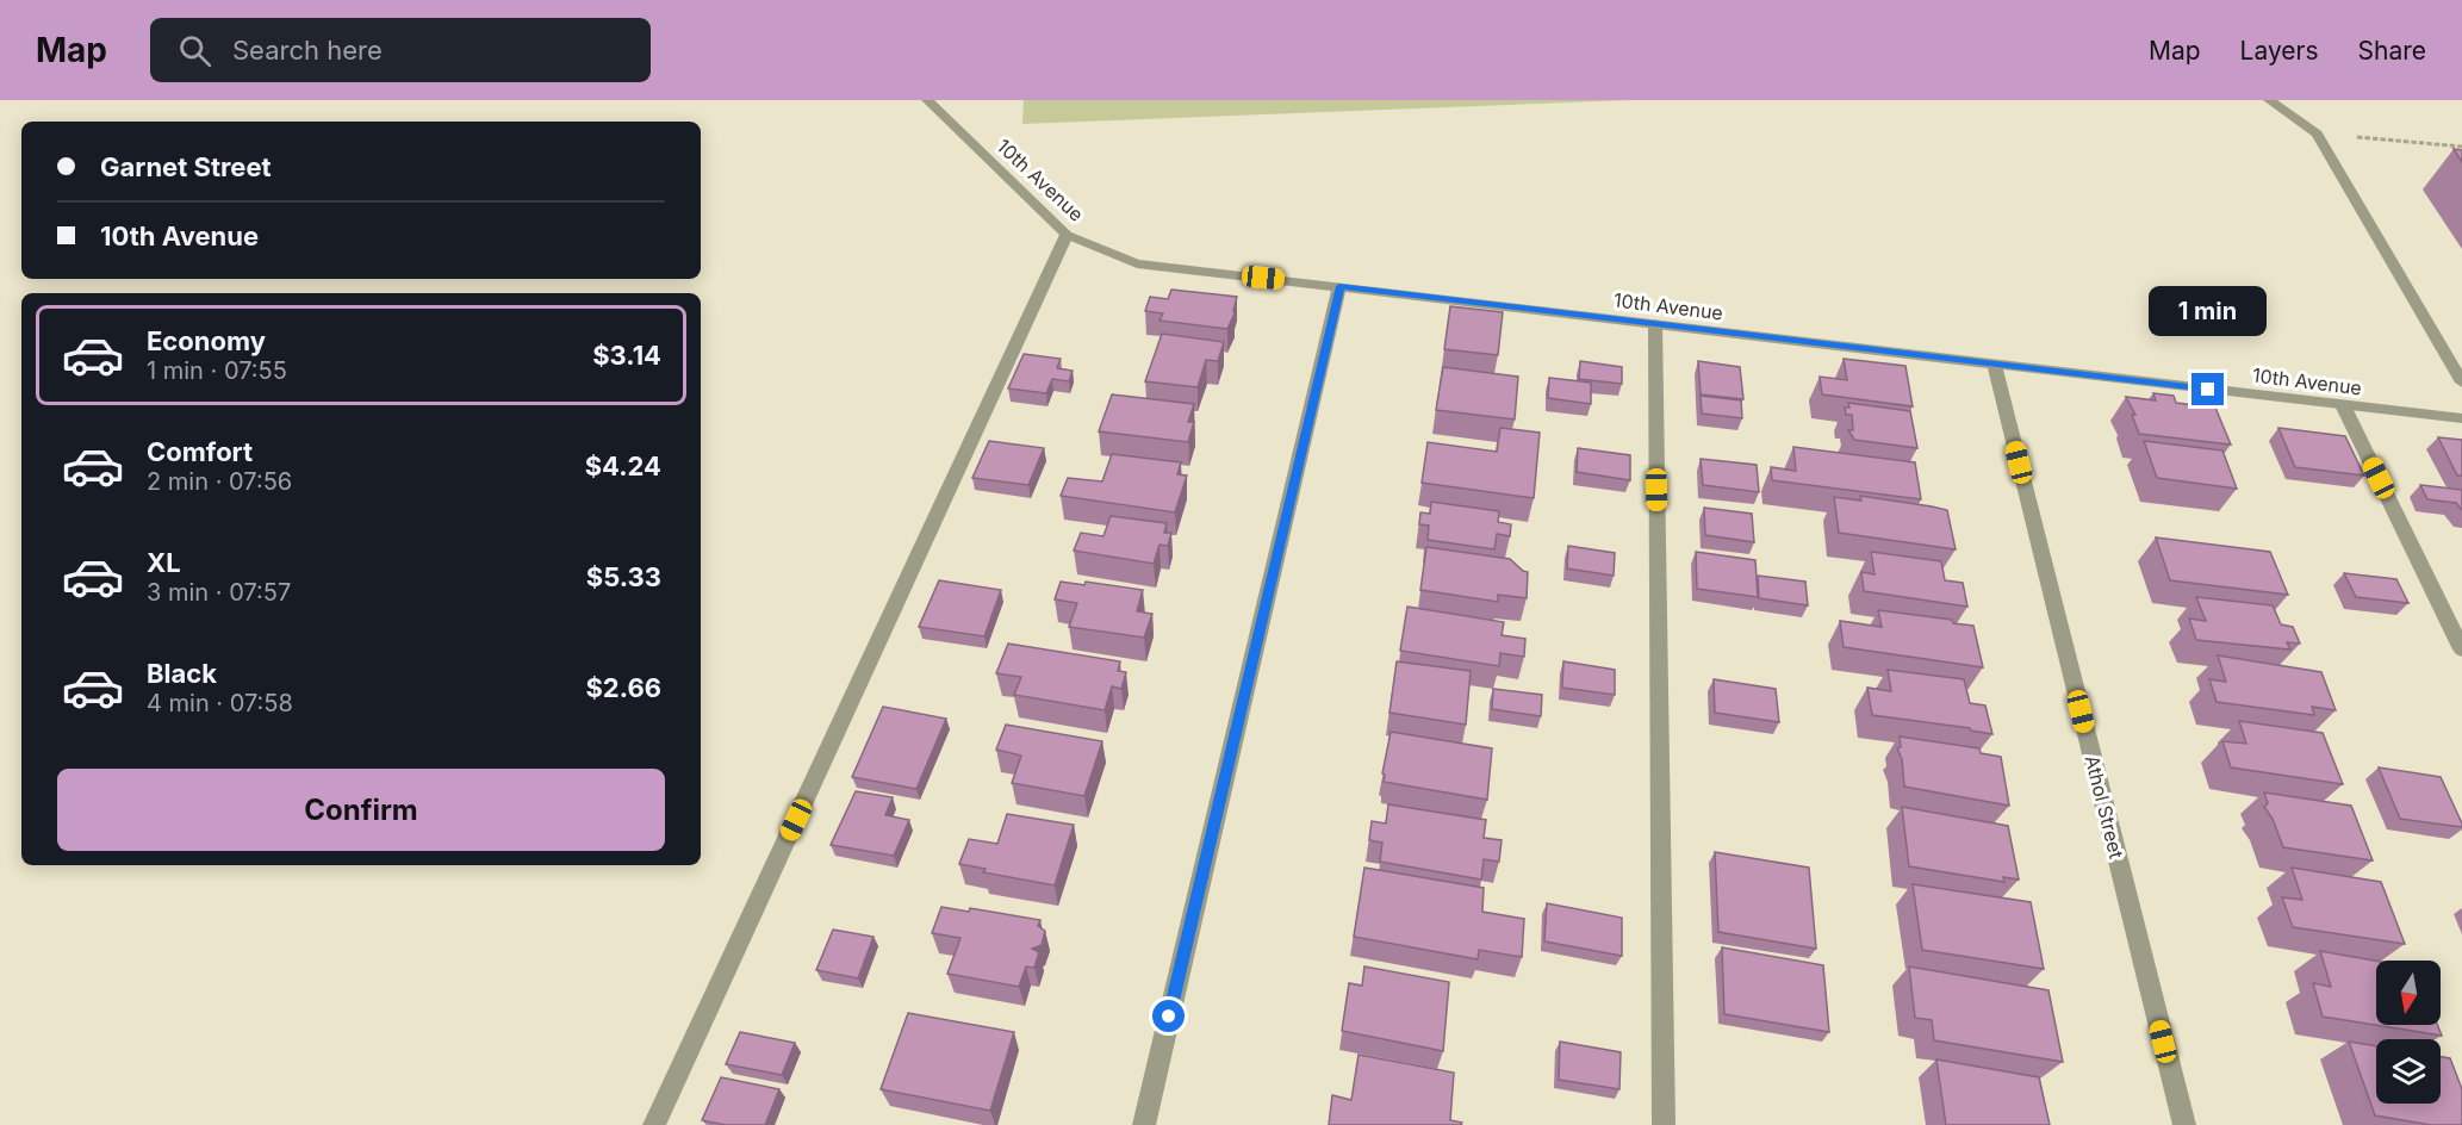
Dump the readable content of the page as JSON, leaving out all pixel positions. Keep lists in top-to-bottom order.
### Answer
{
  "streets": {
    "street": ["10th Avenue", "Athol Street"]
  },
  "crossings": [
    ["10th Avenue", "Athol Street"]
  ],
  "north": "bottom",
  "page": {
    "header": "Map",
    "search": "Search here",
    "nav": ["Map", "Layers", "Share"],
    "banner": ["Garnet Street", "10th Avenue"],
    "bubble": "1 min",
    "list": [
      {
        "name": "Economy",
        "note": "1 min · 07:55",
        "value": "$3.14"
      },
      {
        "name": "Comfort",
        "note": "2 min · 07:56",
        "value": "$4.24"
      },
      {
        "name": "XL",
        "note": "3 min · 07:57",
        "value": "$5.33"
      },
      {
        "name": "Black",
        "note": "4 min · 07:58",
        "value": "$2.66"
      }
    ],
    "buttons": "Confirm"
  }
}
